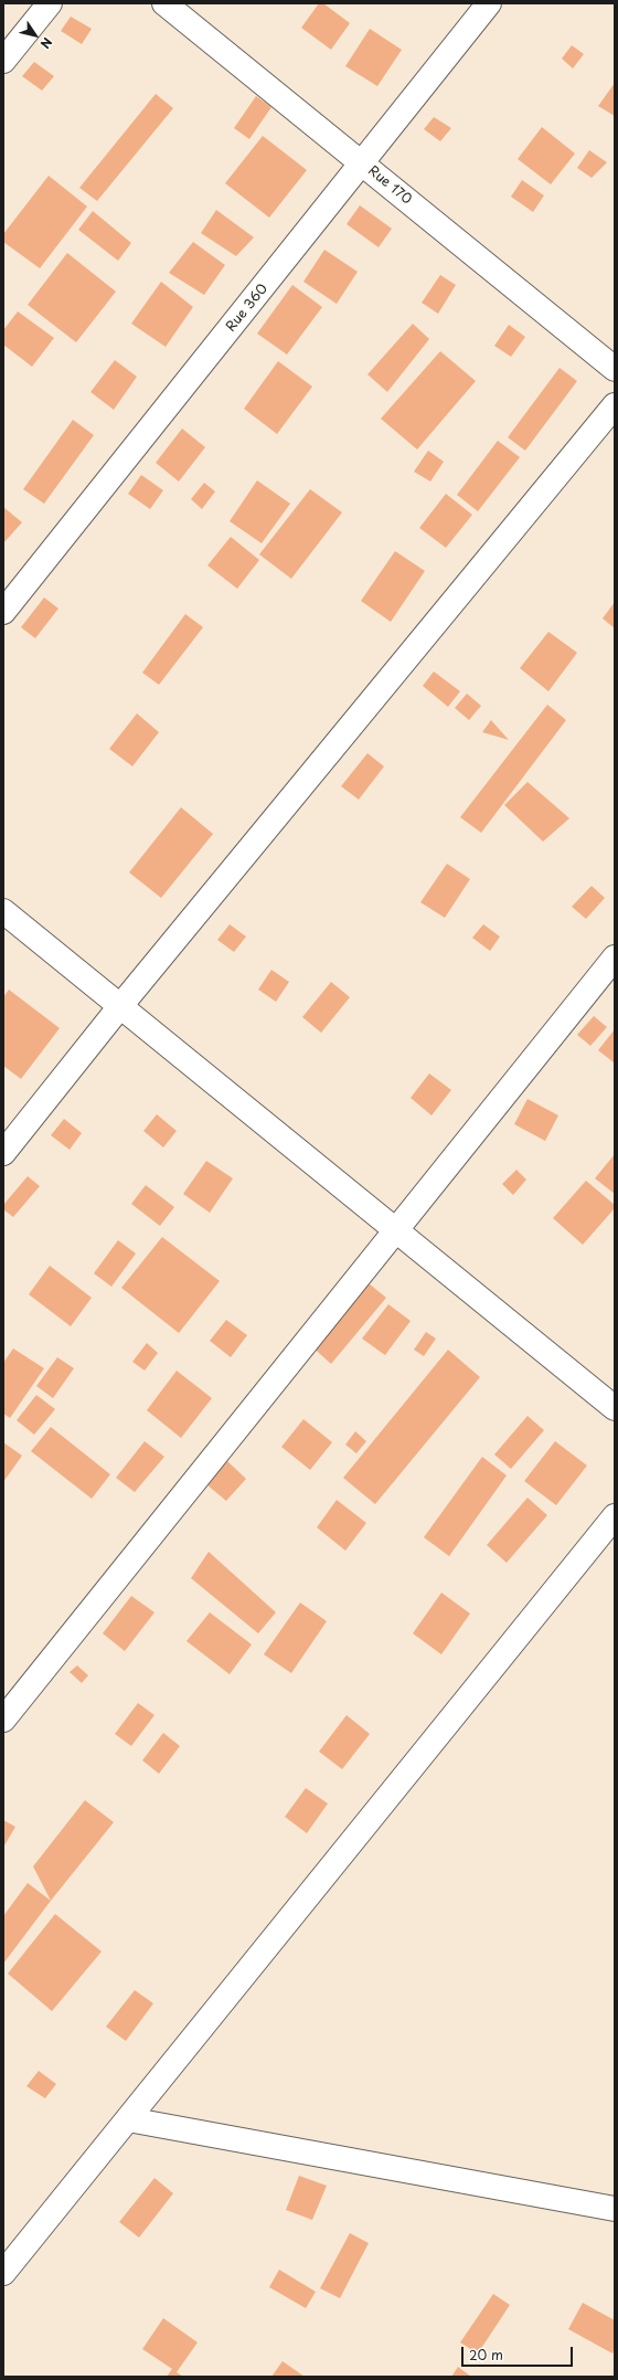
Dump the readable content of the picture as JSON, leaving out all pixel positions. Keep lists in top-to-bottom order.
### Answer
{
  "streets": {
    "street": ["Rue 170", "Rue 360"]
  },
  "crossings": [
    ["Rue 170", "Rue 360"]
  ],
  "scale_bar": "20 m",
  "north": "bottom right"
}
